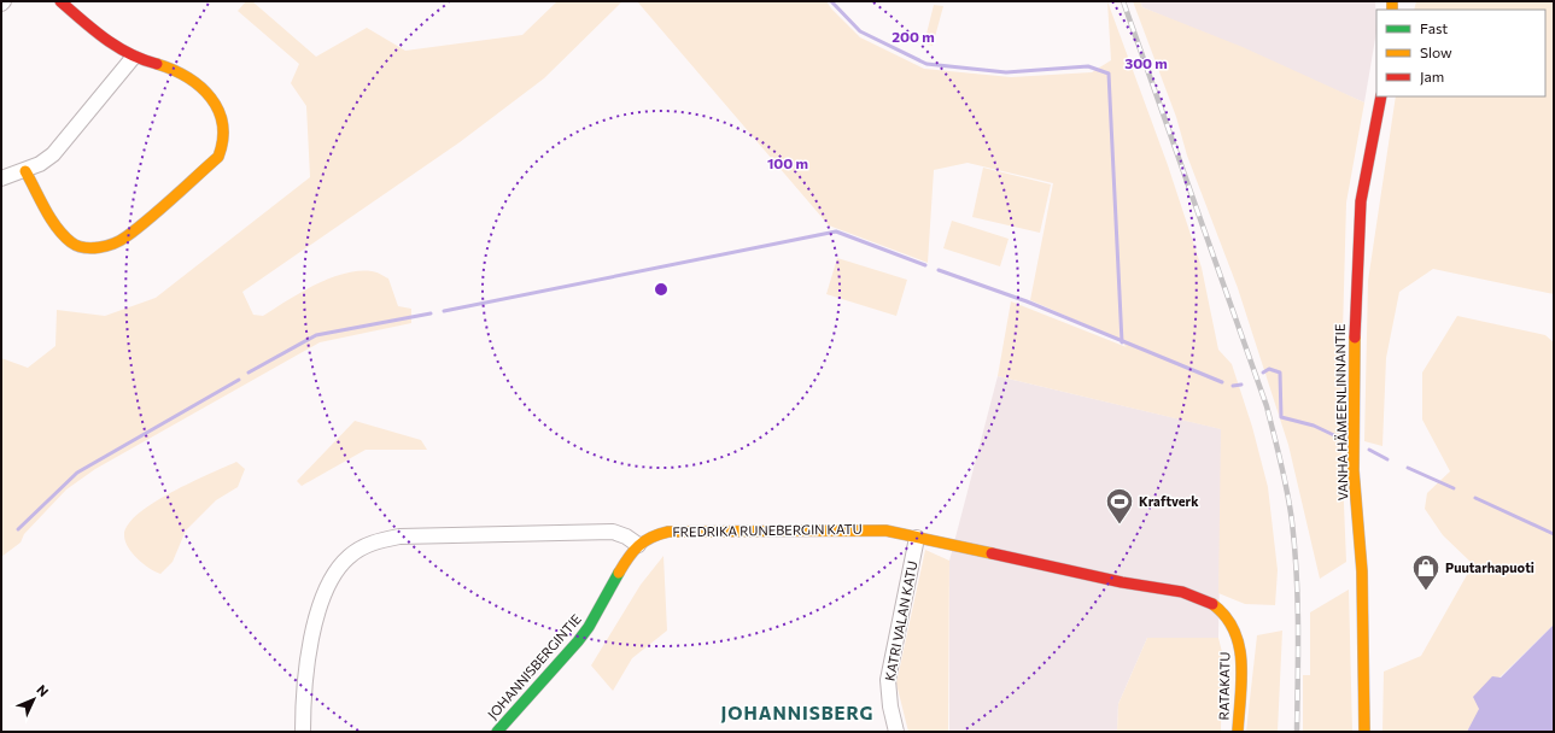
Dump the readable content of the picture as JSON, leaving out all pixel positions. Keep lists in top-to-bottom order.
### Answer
{
  "streets": {
    "street": [
      "VANHA HÄMEENLINNANTIE",
      "FREDRIKA RUNEBERGIN KATU",
      "KATRI VALAN KATU",
      "JOHANNISBERGINTIE",
      "RATAKATU"
    ]
  },
  "crossings": [
    ["FREDRIKA RUNEBERGIN KATU", "KATRI VALAN KATU"],
    ["FREDRIKA RUNEBERGIN KATU", "JOHANNISBERGINTIE"],
    ["FREDRIKA RUNEBERGIN KATU", "RATAKATU"]
  ],
  "districts": ["JOHANNISBERG"],
  "places": {
    "sports": ["Kraftverk"],
    "shop": ["Puutarhapuoti"]
  },
  "legend": ["Fast", "Slow", "Jam"],
  "north": "top right",
  "rings": ["200 m", "300 m", "100 m"]
}
